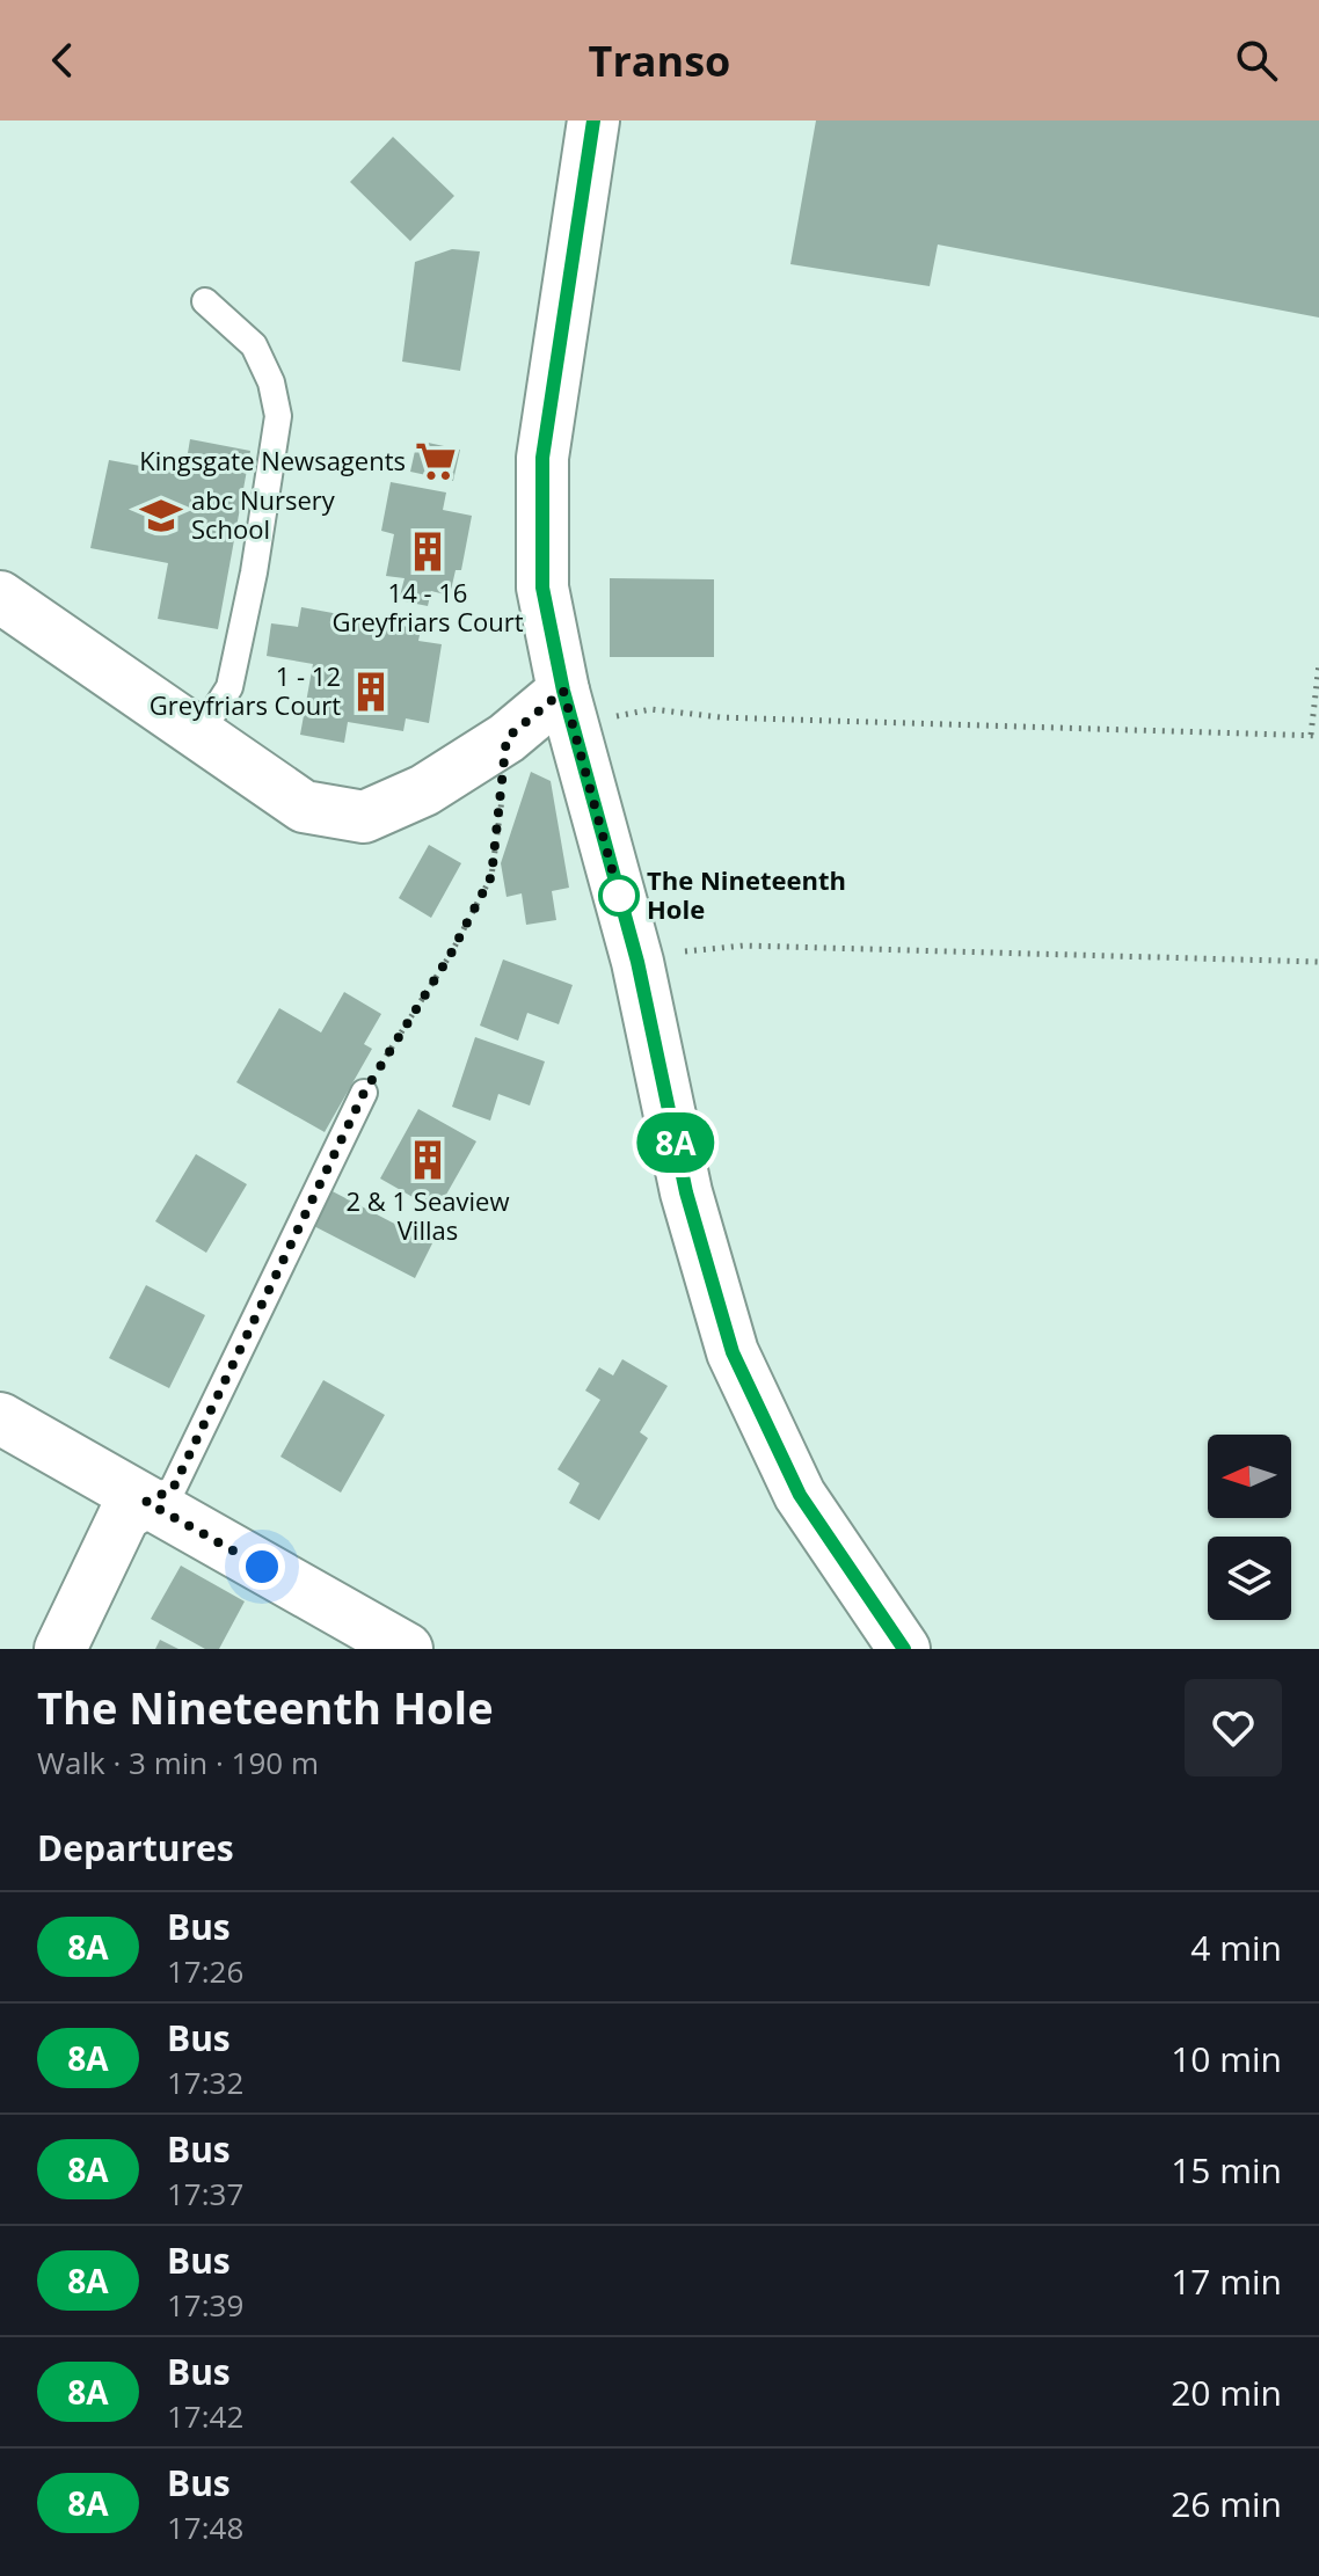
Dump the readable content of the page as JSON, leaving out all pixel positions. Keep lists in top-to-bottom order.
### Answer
{
  "places": {
    "supermarket": ["Kingsgate Newsagents"],
    "school or university": ["abc Nursery School"],
    "building": ["14 - 16 Greyfriars Court", "1 - 12 Greyfriars Court", "2 & 1 Seaview Villas"],
    "other": ["The Nineteenth Hole"]
  },
  "lines": ["bus line 8A"],
  "north": "left",
  "page": {
    "header": "Transo",
    "on_map": "8A",
    "heading": [
      ["The Nineteenth Hole", "Walk · 3 min · 190 m"],
      "Departures"
    ],
    "list": [
      {
        "mark": "8A",
        "name": "Bus",
        "note": "17:26",
        "value": "4 min"
      },
      {
        "mark": "8A",
        "name": "Bus",
        "note": "17:32",
        "value": "10 min"
      },
      {
        "mark": "8A",
        "name": "Bus",
        "note": "17:37",
        "value": "15 min"
      },
      {
        "mark": "8A",
        "name": "Bus",
        "note": "17:39",
        "value": "17 min"
      },
      {
        "mark": "8A",
        "name": "Bus",
        "note": "17:42",
        "value": "20 min"
      },
      {
        "mark": "8A",
        "name": "Bus",
        "note": "17:48",
        "value": "26 min"
      }
    ]
  }
}
